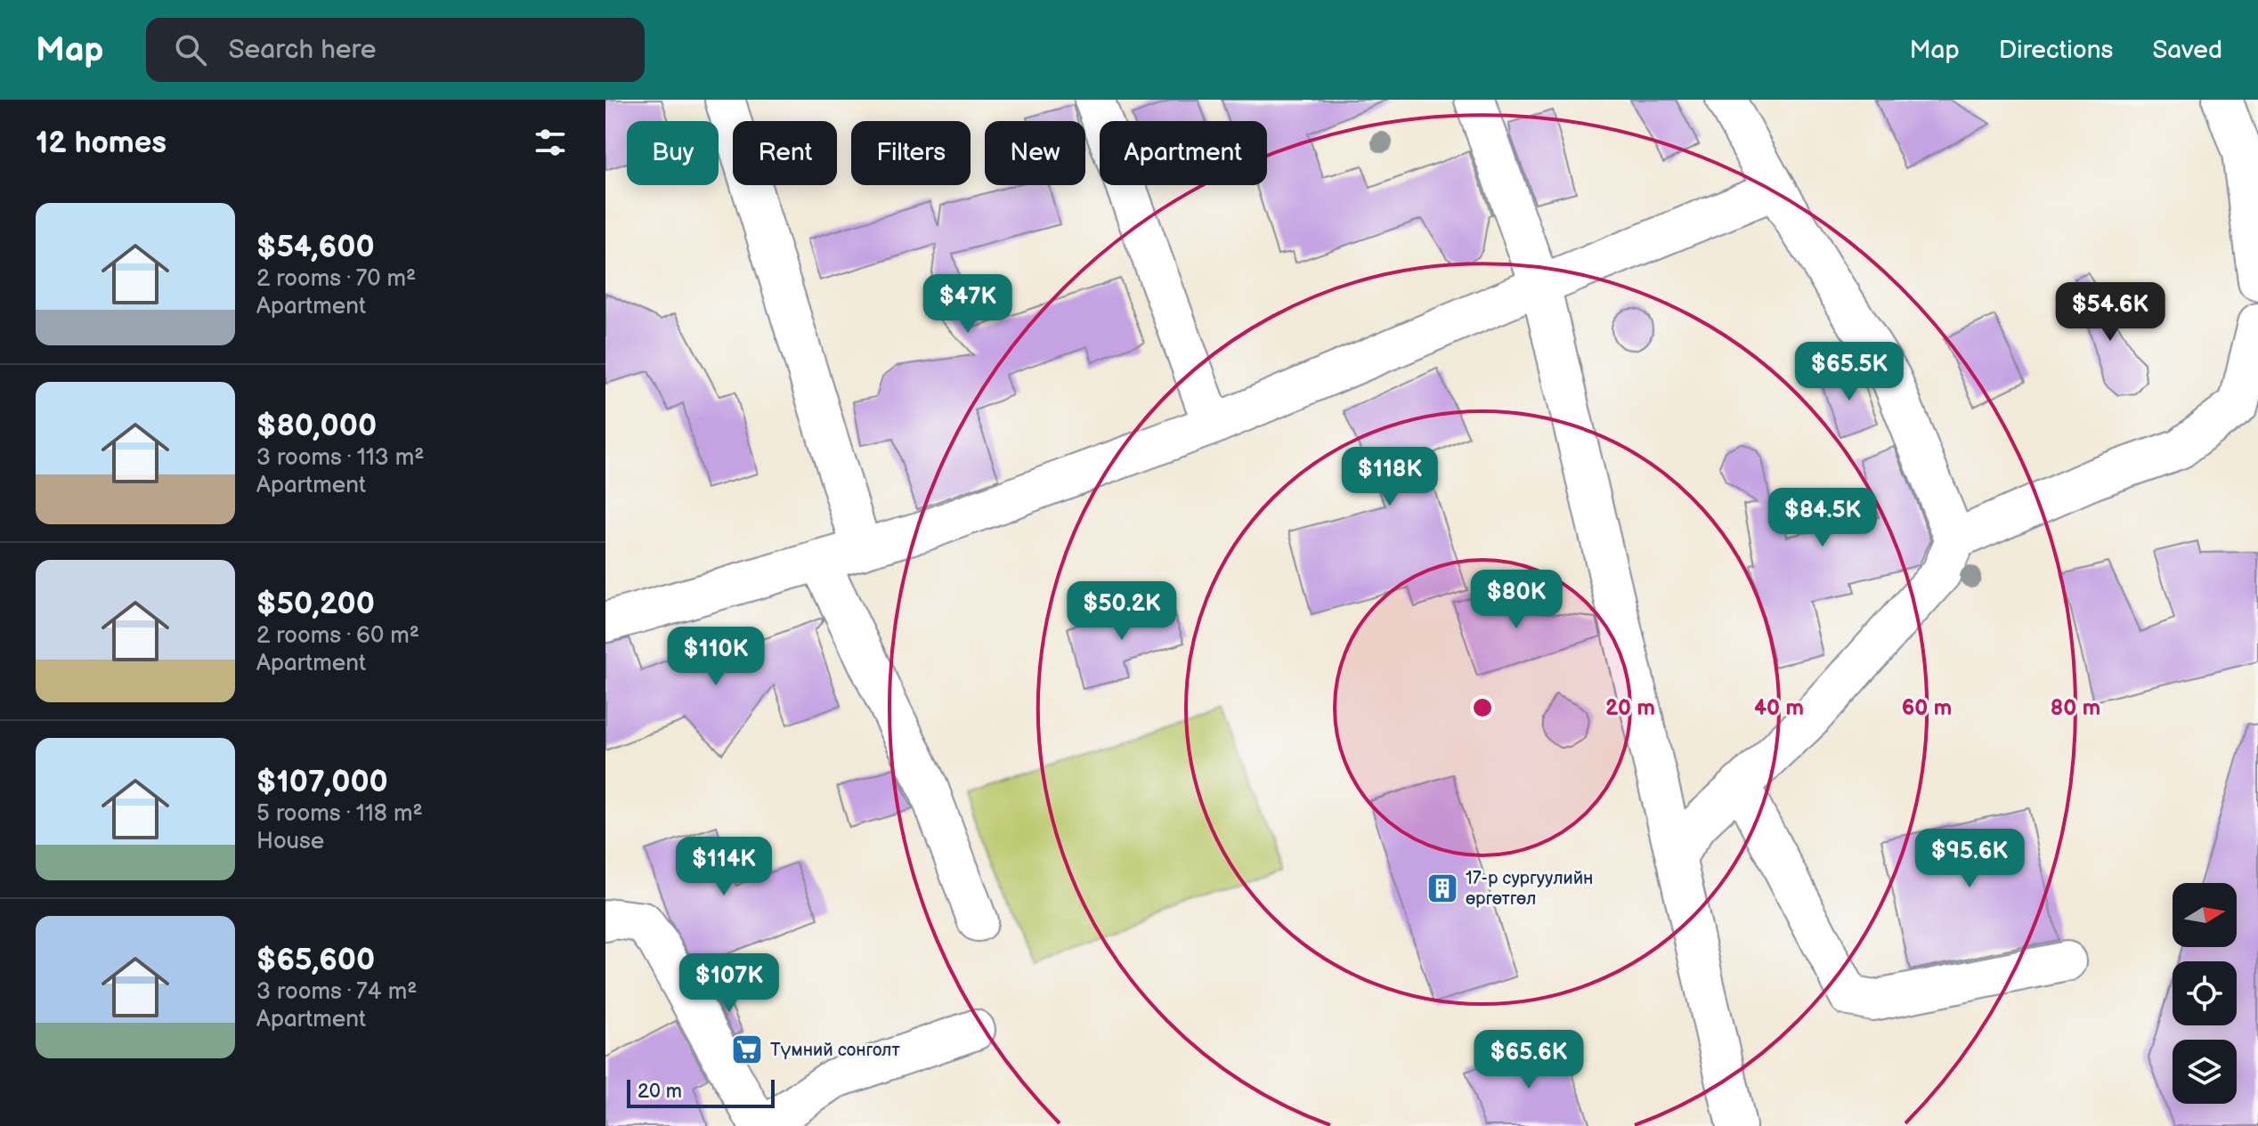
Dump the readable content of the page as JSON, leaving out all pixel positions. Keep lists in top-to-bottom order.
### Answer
{
  "places": {
    "building": ["17-р сургуулийн өргөтгөл"],
    "supermarket": ["Түмний сонголт"]
  },
  "scale_bar": "20 m",
  "north": "right",
  "page": {
    "header": "Map",
    "search": "Search here",
    "nav": ["Map", "Directions", "Saved"],
    "heading": "12 homes",
    "chip": [
      "Buy",
      "Rent",
      "Filters",
      "New",
      "Apartment"
    ],
    "list": [
      {
        "name": "$54,600",
        "note": "2 rooms · 70 m² · Apartment"
      },
      {
        "name": "$80,000",
        "note": "3 rooms · 113 m² · Apartment"
      },
      {
        "name": "$50,200",
        "note": "2 rooms · 60 m² · Apartment"
      },
      {
        "name": "$107,000",
        "note": "5 rooms · 118 m² · House"
      },
      {
        "name": "$65,600",
        "note": "3 rooms · 74 m² · Apartment"
      }
    ],
    "price": [
      "$47K",
      "$54.6K",
      "$65.5K",
      "$118K",
      "$84.5K",
      "$80K",
      "$50.2K",
      "$110K",
      "$95.6K",
      "$114K",
      "$107K",
      "$65.6K"
    ],
    "scale": "20 m"
  },
  "rings": [
    "20 m",
    "40 m",
    "60 m",
    "80 m"
  ]
}
